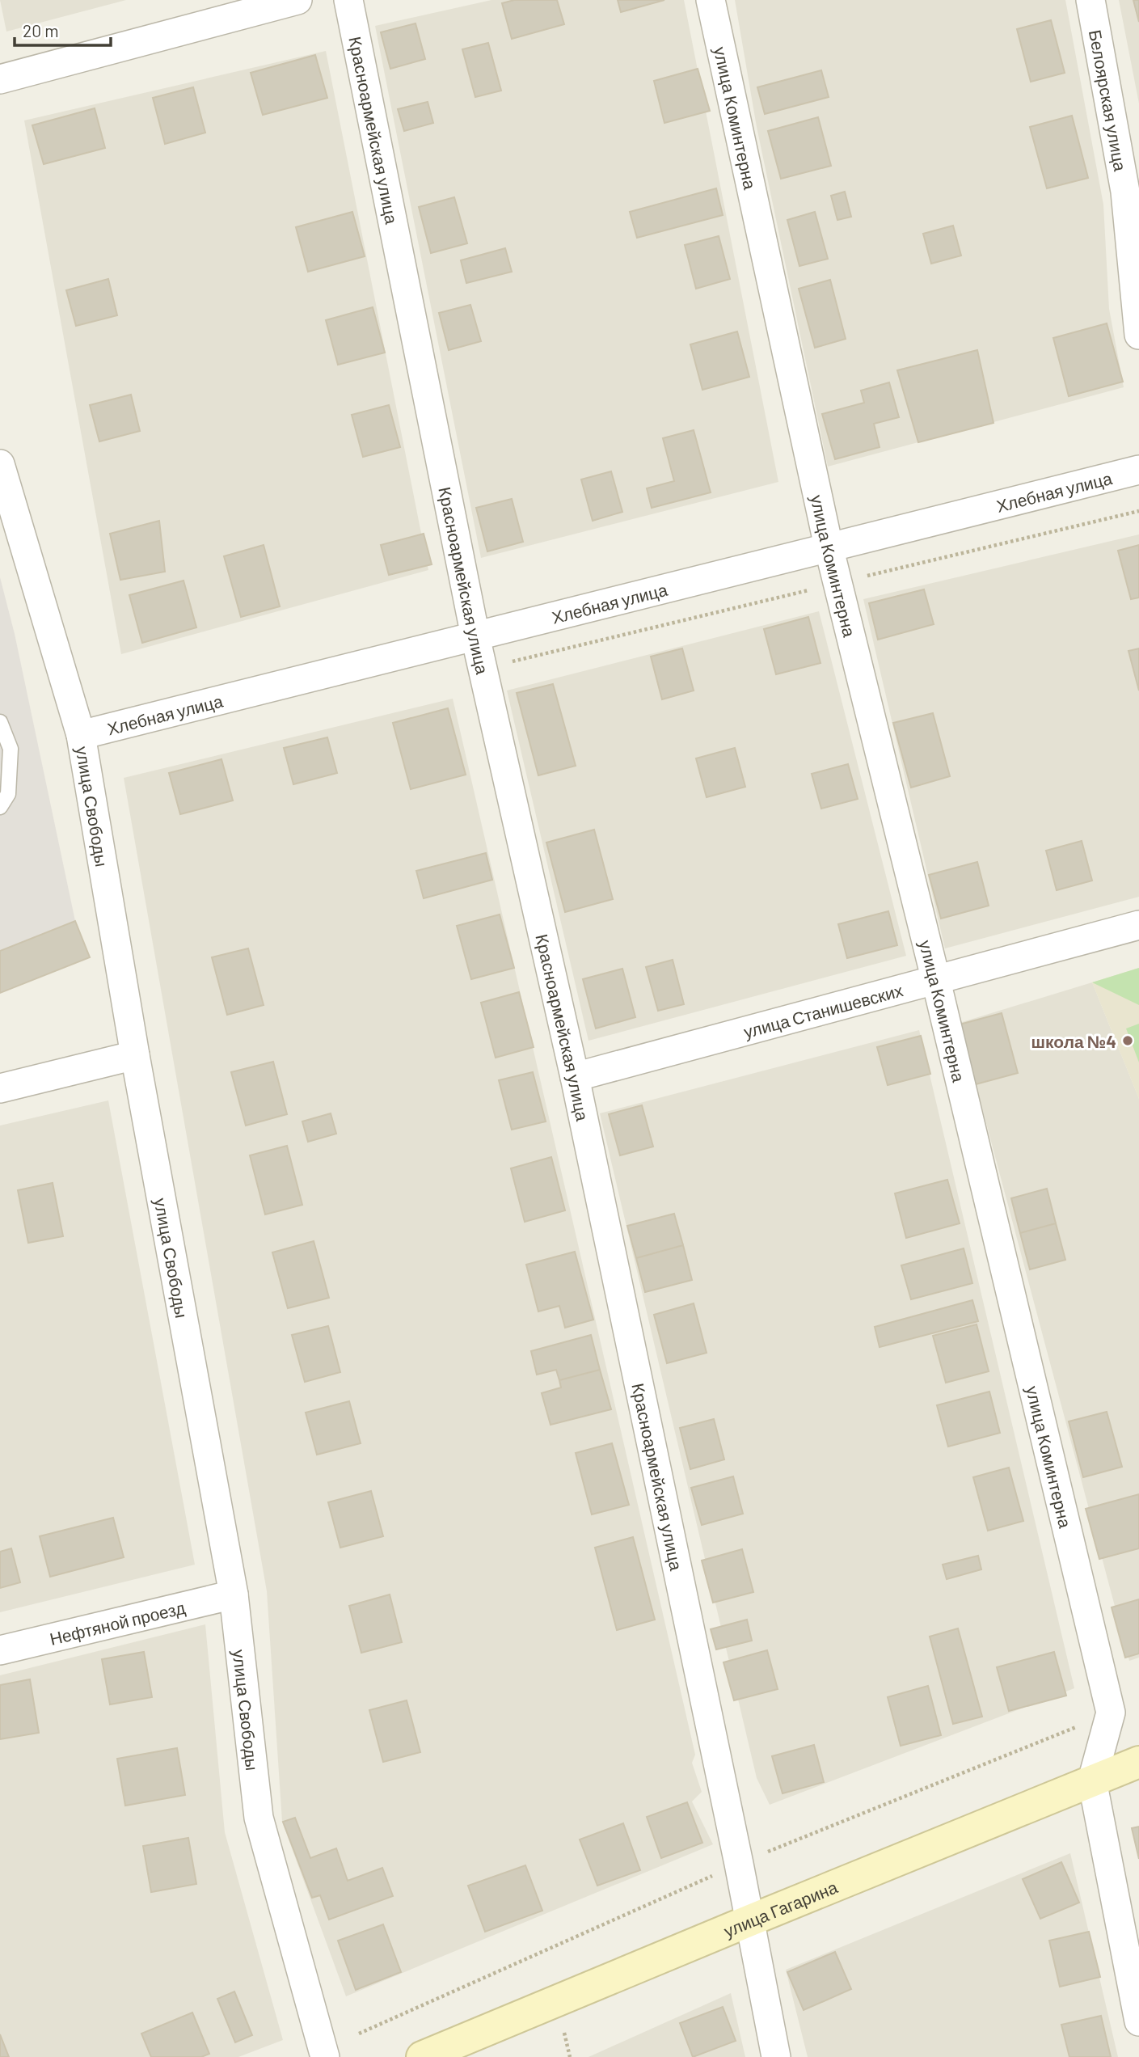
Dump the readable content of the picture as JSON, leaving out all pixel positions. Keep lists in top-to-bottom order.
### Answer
{
  "streets": {
    "street": [
      "Белоярская улица",
      "улица Коминтерна",
      "Красноармейская улица",
      "Хлебная улица",
      "улица Свободы",
      "улица Станишевских",
      "Нефтяной проезд",
      "улица Гагарина"
    ]
  },
  "crossings": [
    ["улица Коминтерна", "Хлебная улица"],
    ["улица Коминтерна", "улица Станишевских"],
    ["улица Коминтерна", "улица Гагарина"],
    ["Красноармейская улица", "Хлебная улица"],
    ["Красноармейская улица", "улица Станишевских"],
    ["Красноармейская улица", "улица Гагарина"],
    ["Хлебная улица", "улица Свободы"],
    ["улица Свободы", "Нефтяной проезд"]
  ],
  "places": ["школа №4"],
  "scale_bar": "20 m"
}
